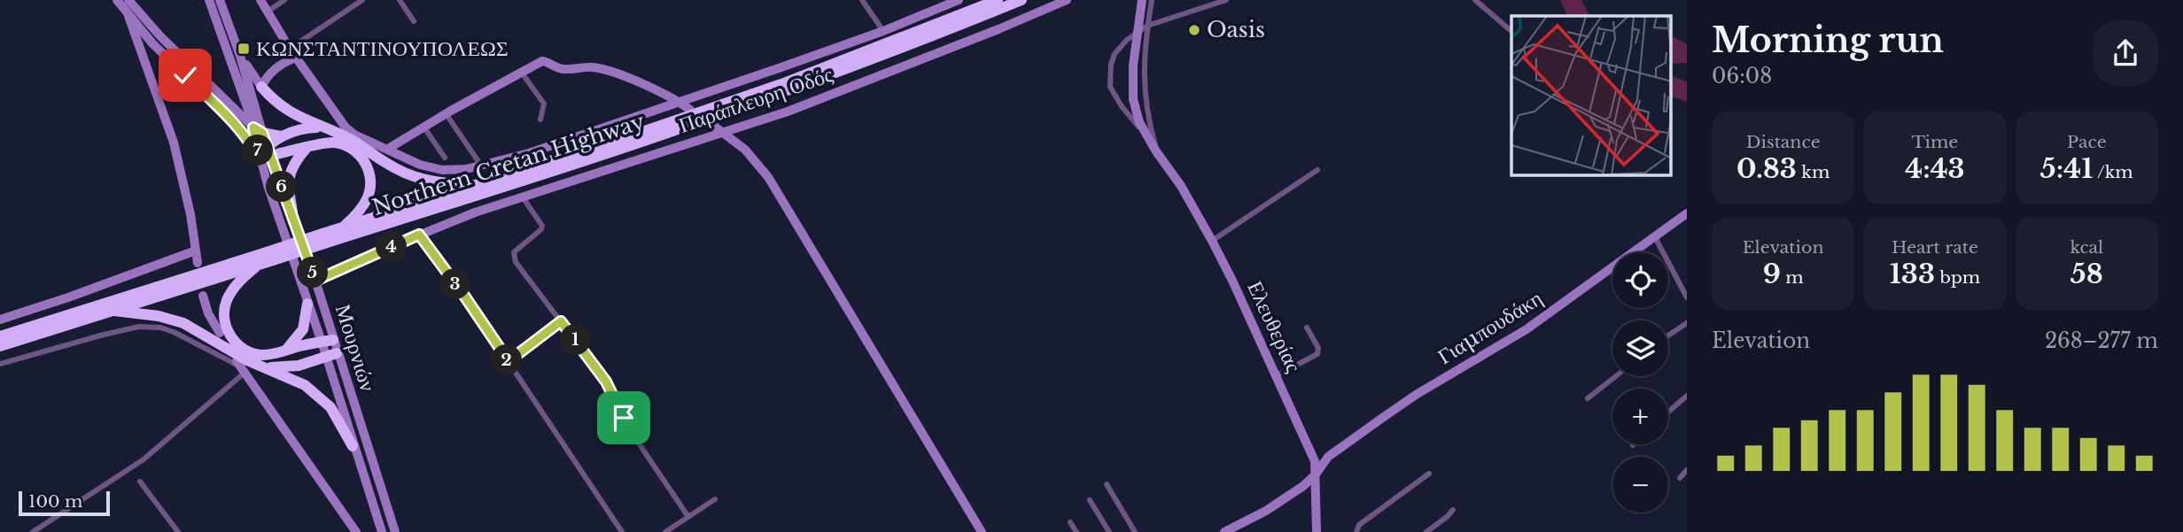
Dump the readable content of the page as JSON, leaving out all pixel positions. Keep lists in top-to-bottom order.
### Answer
{
  "streets": {
    "highway": ["Northern Cretan Highway"],
    "street": [
      "Παράπλευρη Οδός",
      "Ελευθερίας",
      "Γιαμπουδάκη",
      "Μουρνιών"
    ]
  },
  "crossings": [
    ["Παράπλευρη Οδός", "Μουρνιών"],
    ["Ελευθερίας", "Γιαμπουδάκη"]
  ],
  "places": {
    "other": ["Oasis"],
    "transit": ["ΚΩΝΣΤΑΝΤΙΝΟΥΠΟΛΕΩΣ"]
  },
  "scale_bar": "100 m",
  "page": {
    "heading": ["Morning run", "06:08"],
    "stats": [
      ["Distance", "0.83 km"],
      ["Time", "4:43"],
      ["Pace", "5:41 /km"],
      ["Elevation", "9 m"],
      ["Heart rate", "133 bpm"],
      ["kcal", "58"]
    ],
    "pins": [
      "7",
      "6",
      "4",
      "5",
      "3",
      "1",
      "2"
    ],
    "map_buttons": ["+", "−"],
    "chart": ["Elevation", "268–277 m"],
    "scale": "100 m"
  }
}
